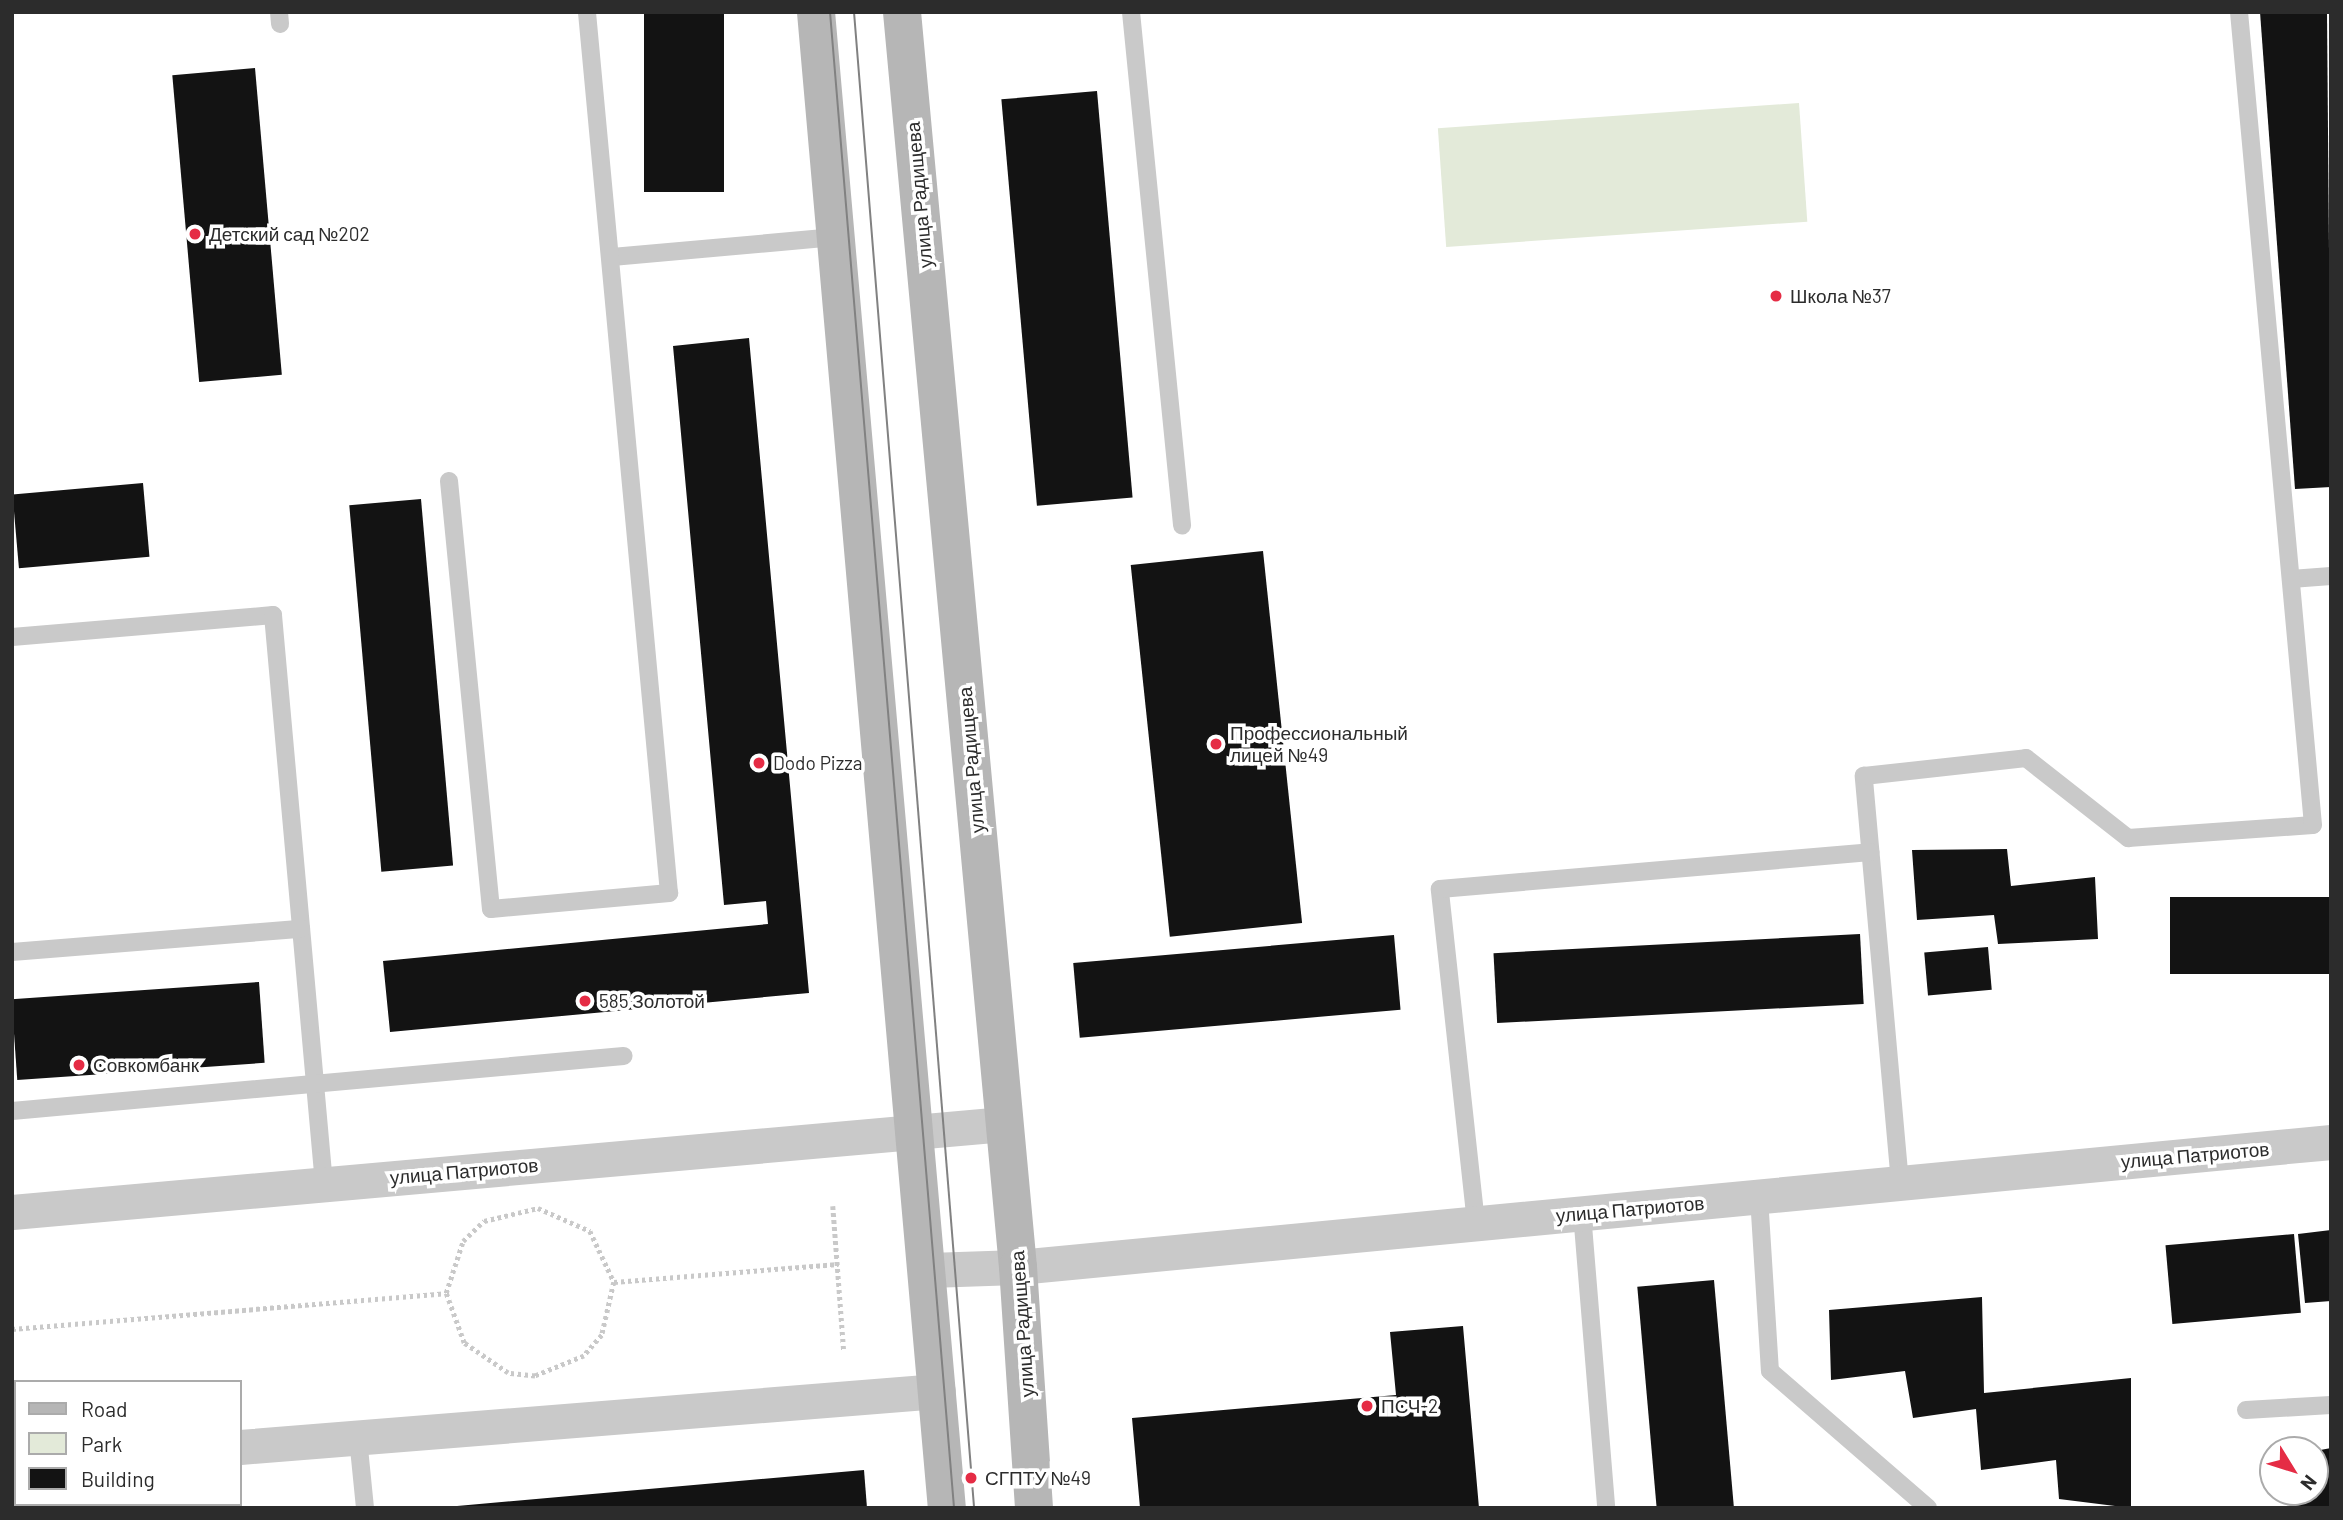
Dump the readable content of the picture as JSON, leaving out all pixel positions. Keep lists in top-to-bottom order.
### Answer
{
  "streets": {
    "street": ["улица Радищева", "улица Патриотов"]
  },
  "crossings": [
    ["улица Радищева", "улица Патриотов"]
  ],
  "places": [
    "Детский сад №202",
    "Школа №37",
    "Профессиональный лицей №49",
    "Dodo Pizza",
    "585 Золотой",
    "Совкомбанк",
    "ПСЧ-2",
    "СГПТУ №49"
  ],
  "legend": ["Road", "Park", "Building"],
  "north": "bottom right"
}
